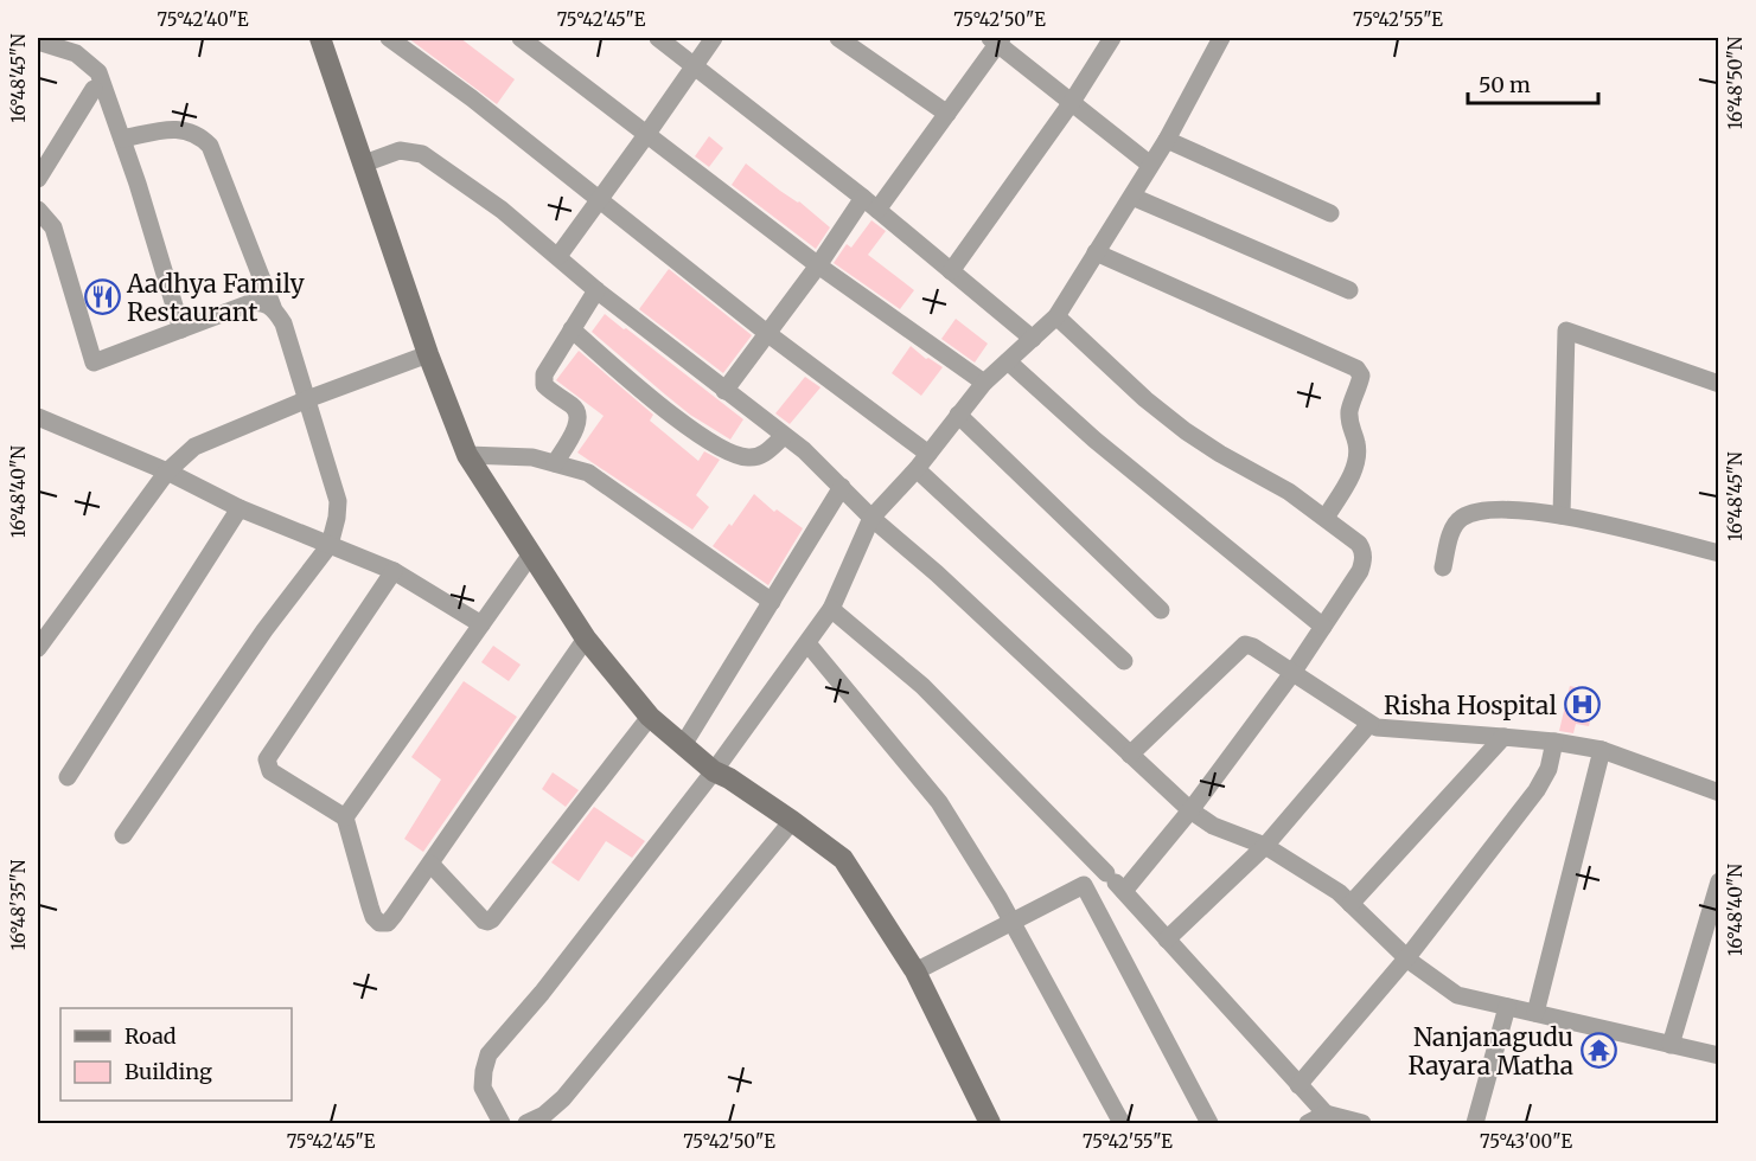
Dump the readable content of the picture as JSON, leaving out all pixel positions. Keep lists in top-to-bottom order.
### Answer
{
  "places": {
    "restaurant": ["Aadhya Family Restaurant"],
    "hospital": ["Risha Hospital"],
    "temple": ["Nanjanagudu Rayara Matha"]
  },
  "legend": ["Road", "Building"],
  "scale_bar": "50 m",
  "coordinates": [
    "75°42'40\"E",
    "75°42'45\"E",
    "75°42'50\"E",
    "75°42'55\"E",
    "16°48'45\"N",
    "16°48'50\"N",
    "16°48'40\"N",
    "16°48'35\"N",
    "75°43'00\"E"
  ]
}
